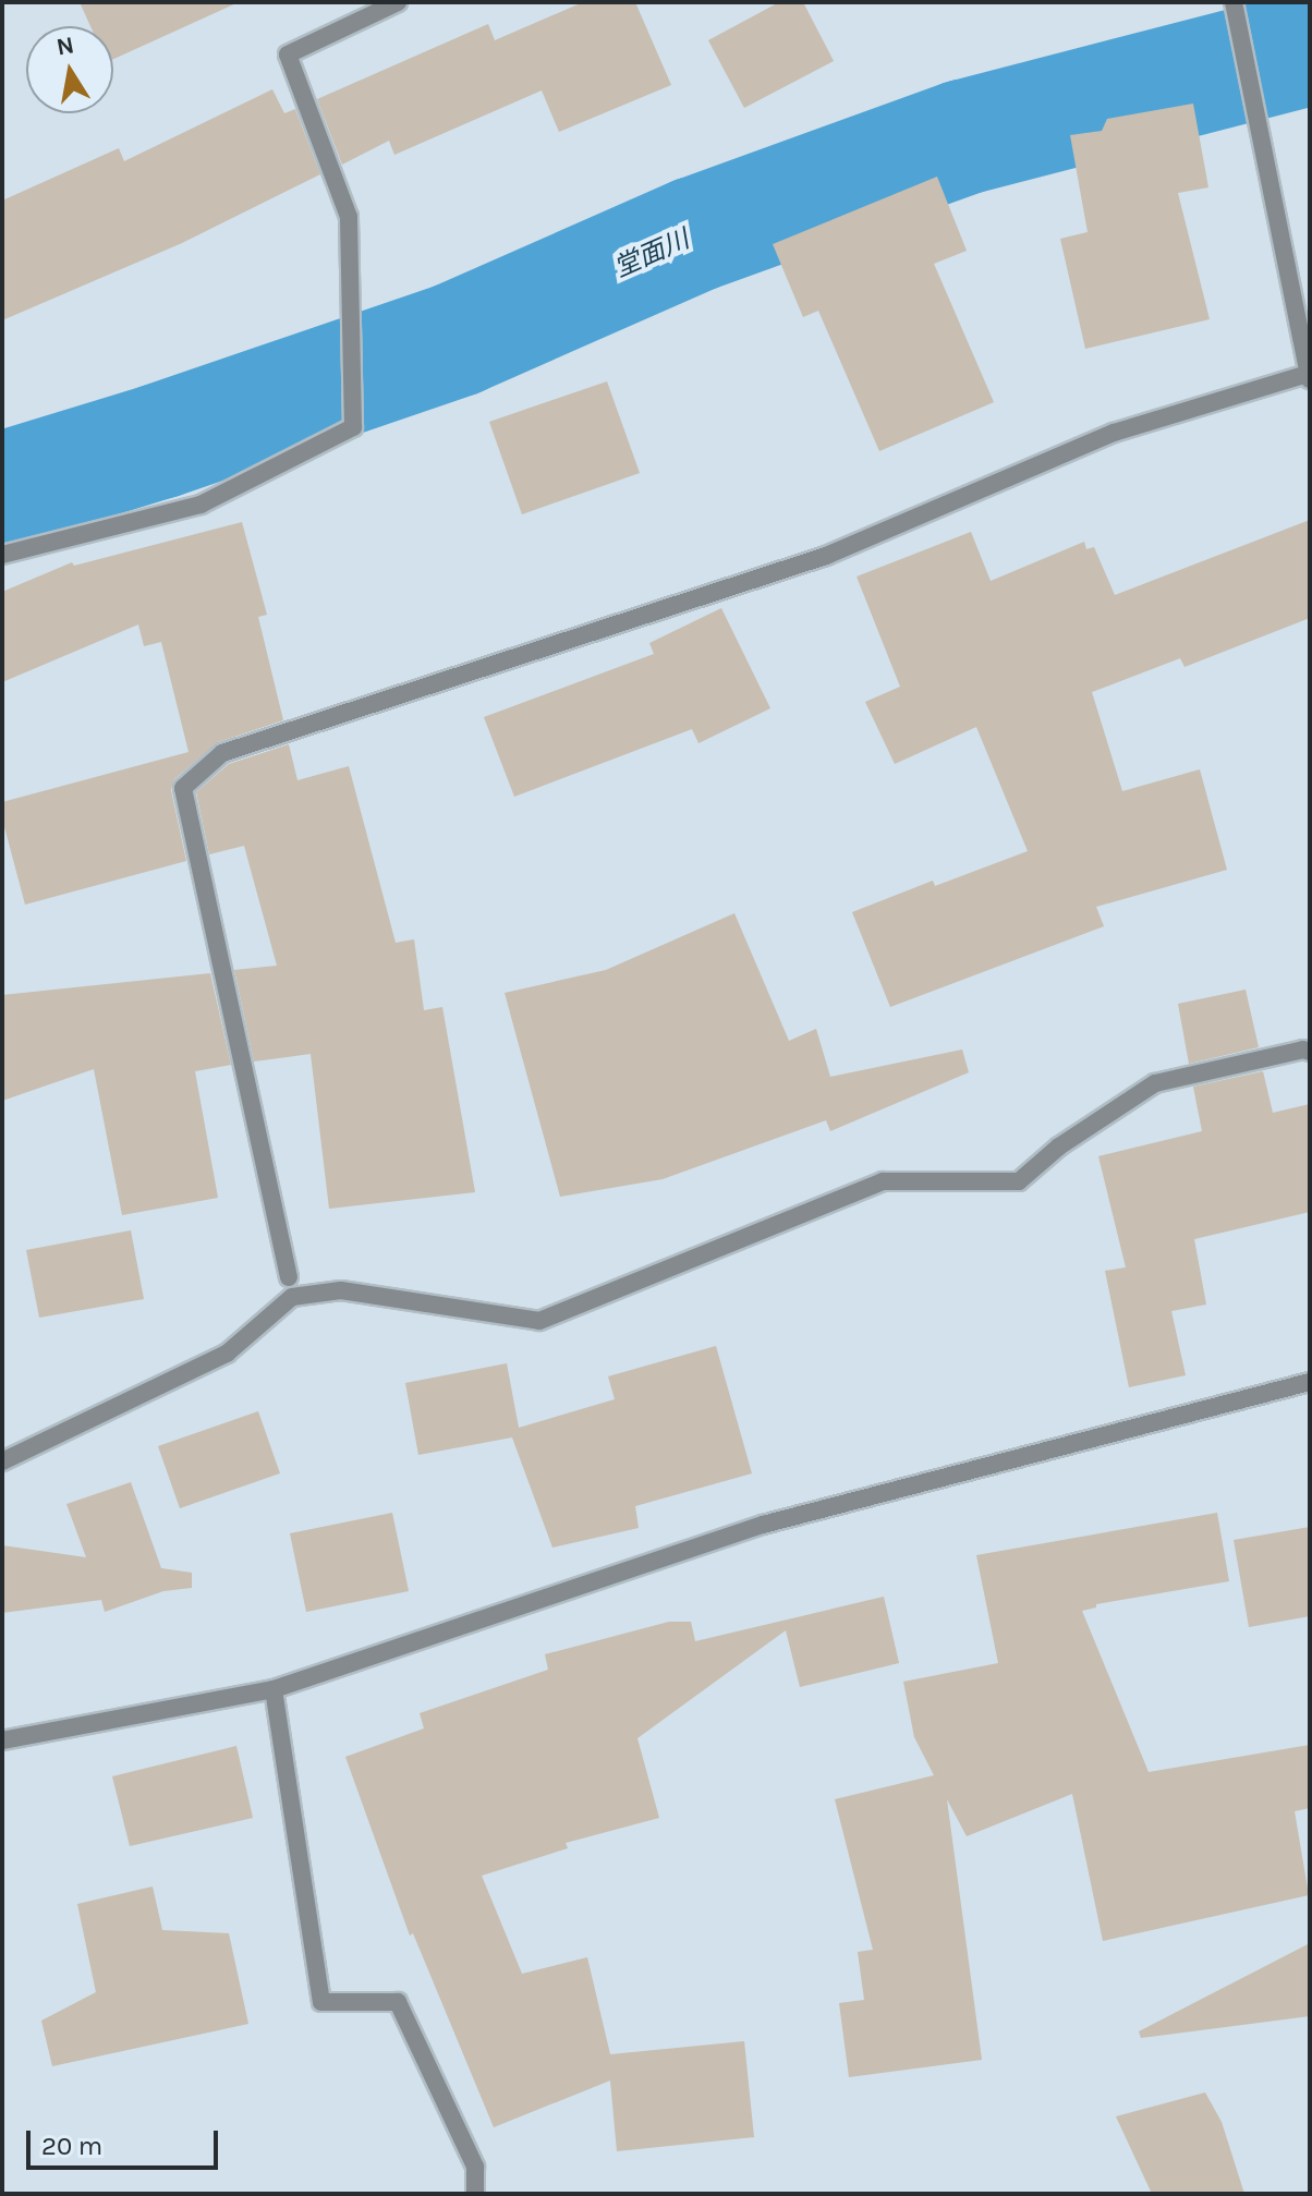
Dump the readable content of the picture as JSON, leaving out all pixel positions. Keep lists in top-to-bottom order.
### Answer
{
  "water": ["堂面川"],
  "scale_bar": "20 m",
  "north": "top"
}
